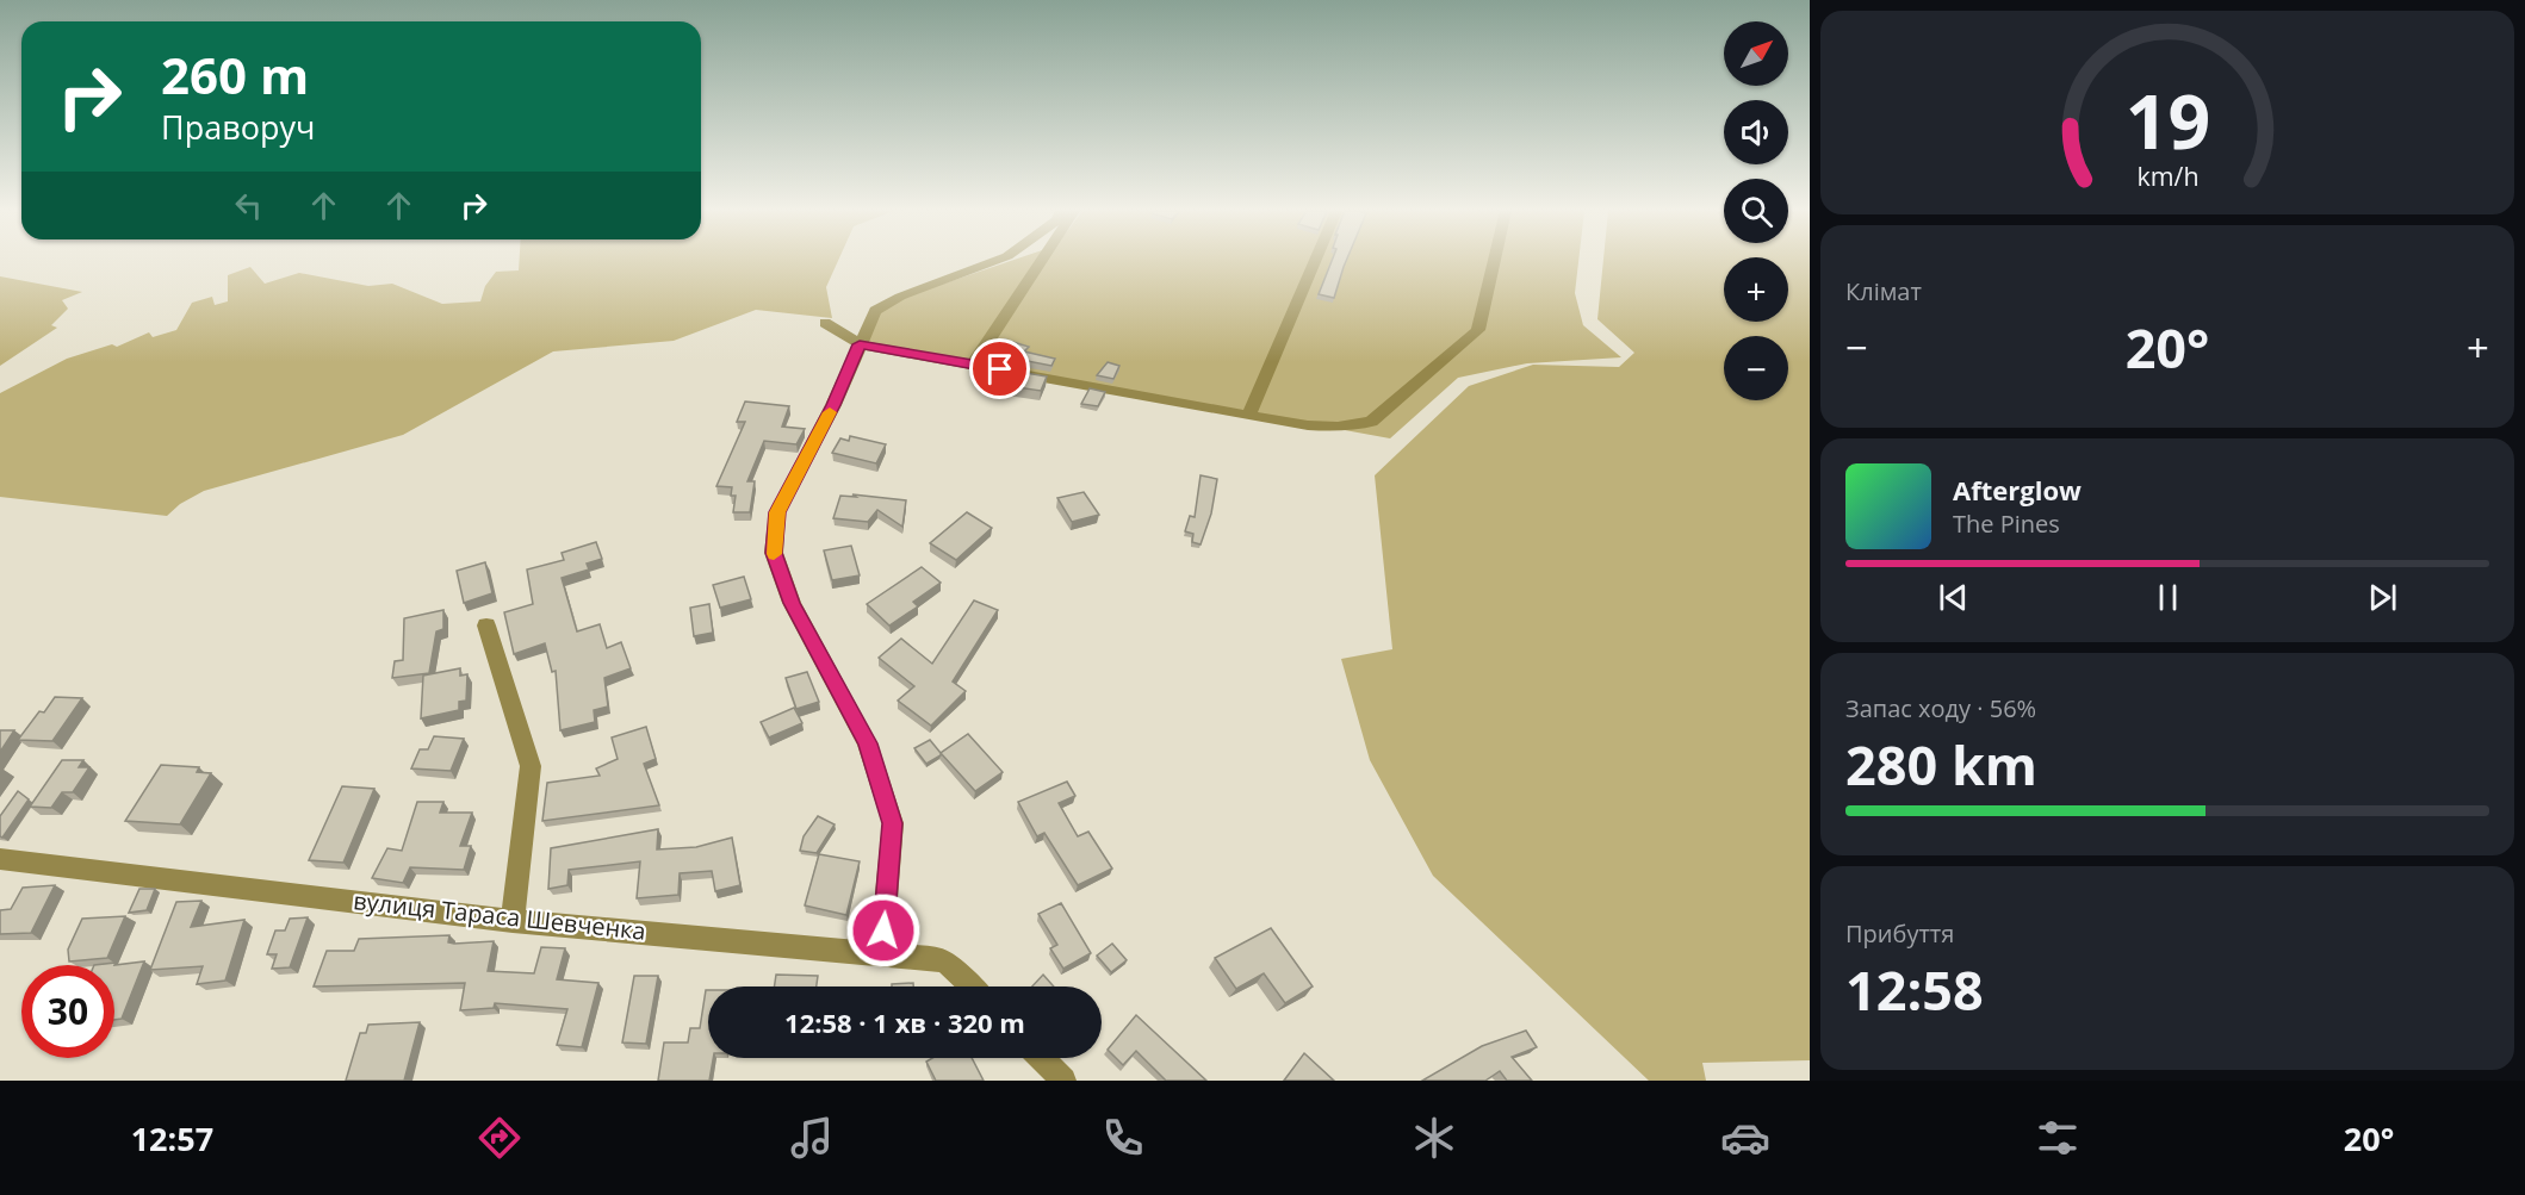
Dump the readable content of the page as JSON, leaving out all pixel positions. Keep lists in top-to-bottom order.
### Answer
{
  "streets": {
    "street": ["вулиця Тараса Шевченка"]
  },
  "north": "top right",
  "page": {
    "map_buttons": ["+", "−"],
    "turn": ["260 m", "Праворуч"],
    "tile": [
      "Клімат",
      ["Запас ходу · 56%", "280 km"],
      ["Прибуття", "12:58"]
    ],
    "heat": ["−", "20°", "+"],
    "song": ["Afterglow", "The Pines"],
    "limit": "30",
    "trip": "12:58 · 1 хв · 320 m",
    "tabs": ["12:57", "20°"],
    "gauge": ["19", "km/h"]
  }
}
